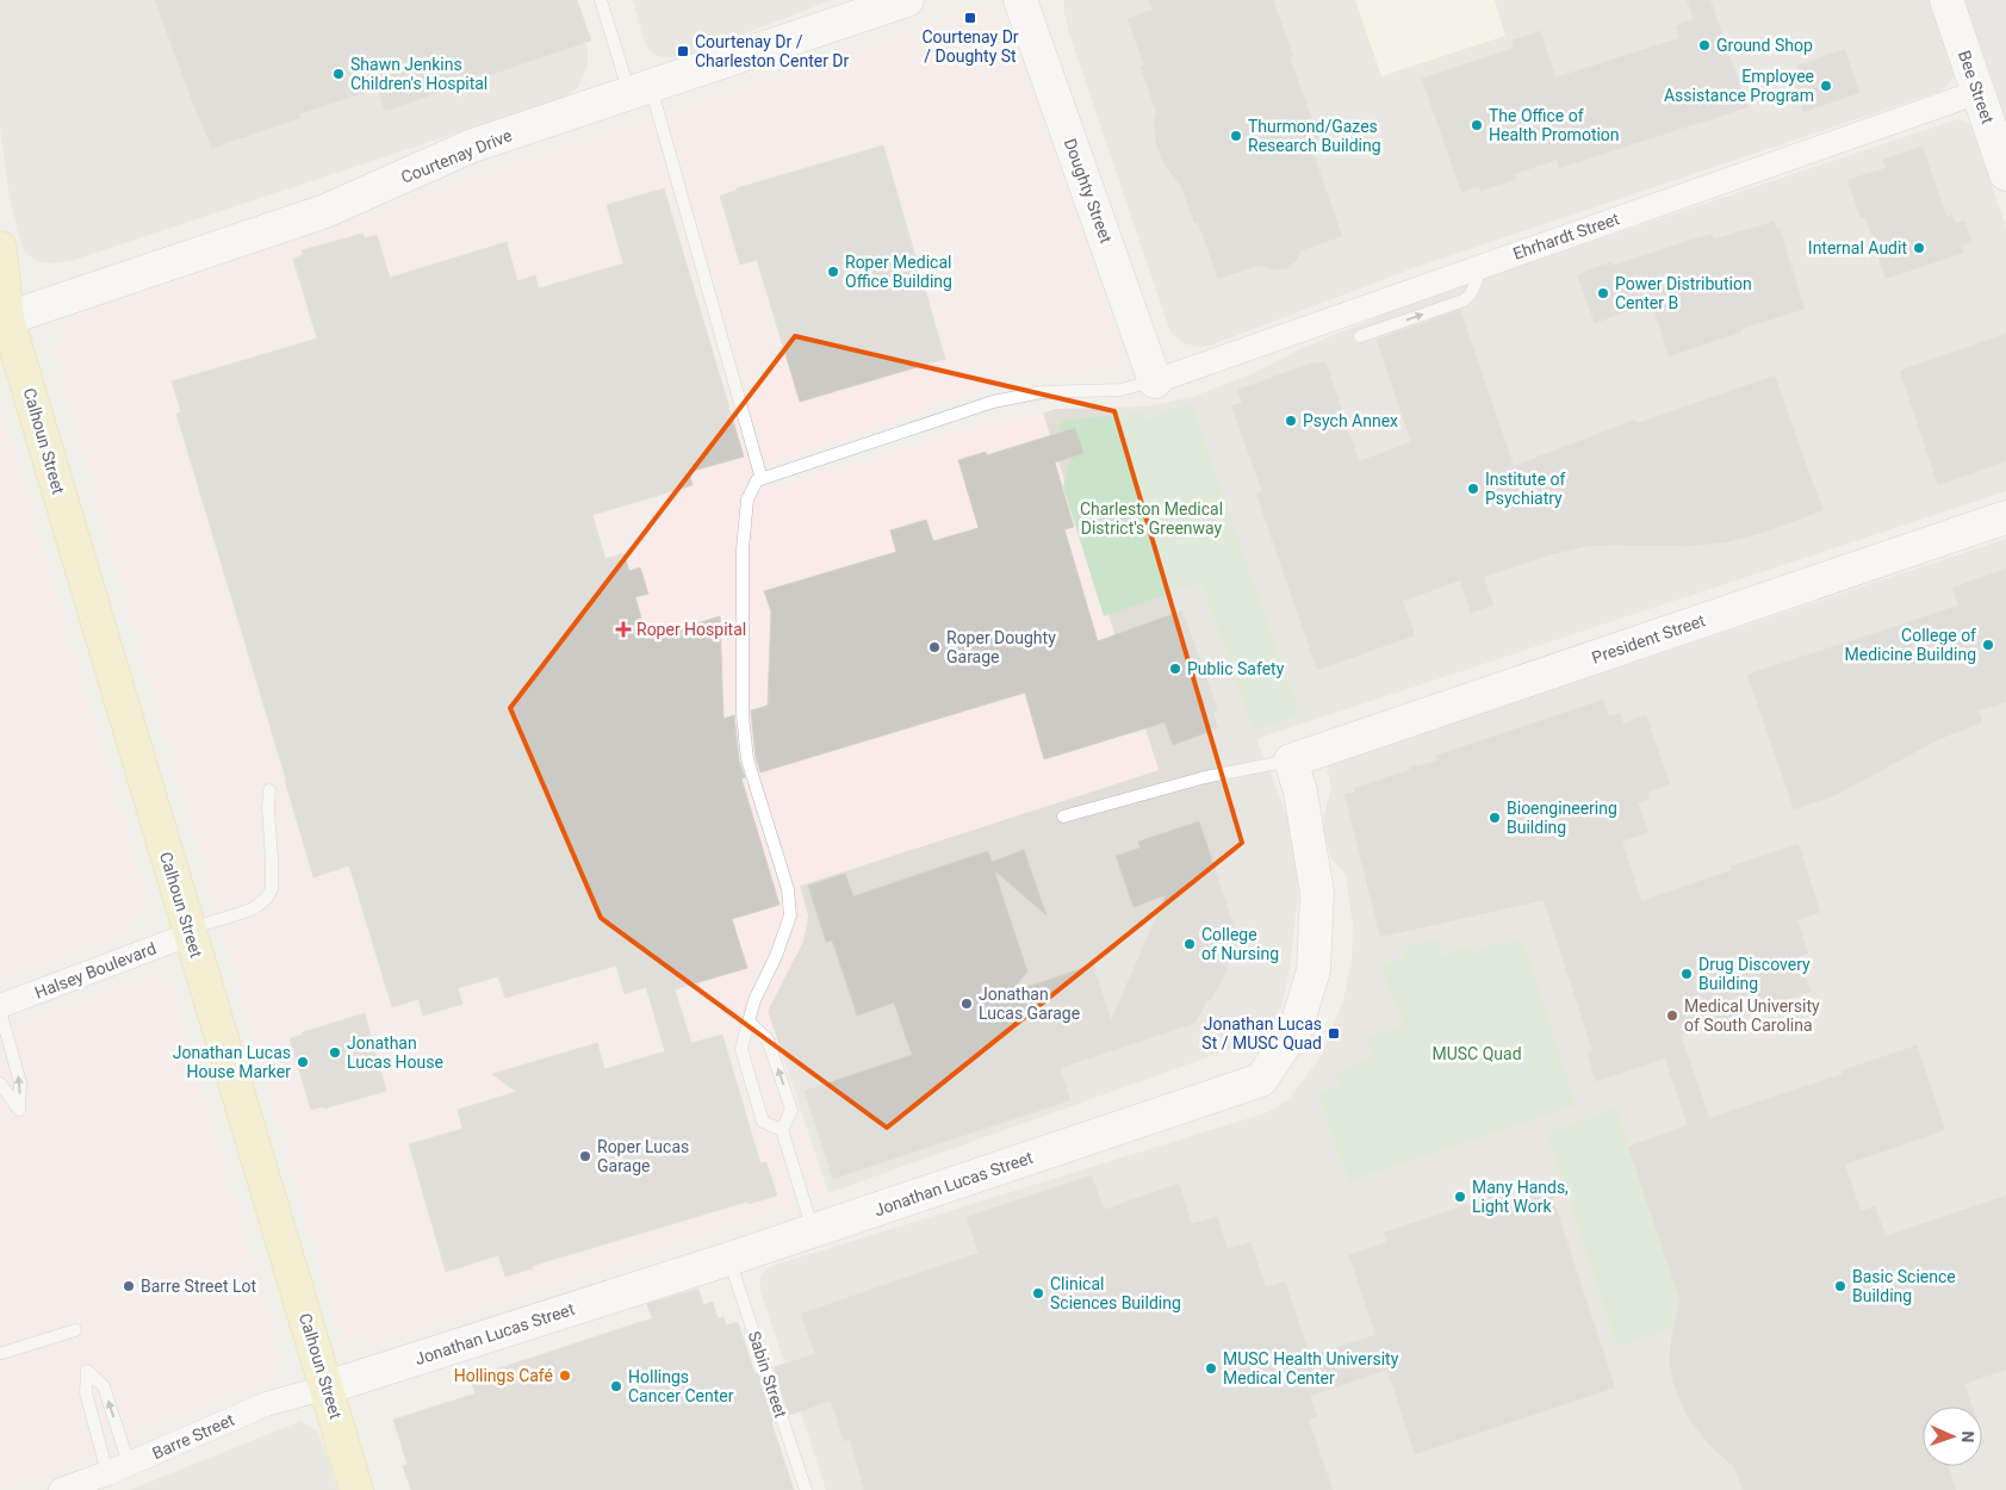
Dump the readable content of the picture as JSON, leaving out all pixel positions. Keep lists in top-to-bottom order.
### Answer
{
  "streets": {
    "main road": ["Calhoun Street"],
    "street": [
      "Bee Street",
      "Courtenay Drive",
      "Doughty Street",
      "Ehrhardt Street",
      "President Street",
      "Halsey Boulevard",
      "Jonathan Lucas Street",
      "Barre Street"
    ],
    "lane": ["Sabin Street"]
  },
  "crossings": [
    ["Bee Street", "Ehrhardt Street"],
    ["Courtenay Drive", "Calhoun Street"],
    ["Doughty Street", "Ehrhardt Street"],
    ["Calhoun Street", "Halsey Boulevard"],
    ["Calhoun Street", "Jonathan Lucas Street"],
    ["Calhoun Street", "Barre Street"],
    ["President Street", "Jonathan Lucas Street"],
    ["Jonathan Lucas Street", "Sabin Street"],
    ["Jonathan Lucas Street", "Barre Street"]
  ],
  "parks": ["Charleston Medical District's Greenway", "MUSC Quad"],
  "places": {
    "transit": ["Courtenay Dr / Doughty St", "Courtenay Dr / Charleston Center Dr", "Jonathan Lucas St / MUSC Quad"],
    "other": [
      "Ground Shop",
      "Shawn Jenkins Children's Hospital",
      "Employee Assistance Program",
      "The Office of Health Promotion",
      "Thurmond/Gazes Research Building",
      "Internal Audit",
      "Roper Medical Office Building",
      "Power Distribution Center B",
      "Psych Annex",
      "Institute of Psychiatry",
      "College of Medicine Building",
      "Roper Doughty Garage",
      "Public Safety",
      "Bioengineering Building",
      "College of Nursing",
      "Drug Discovery Building",
      "Jonathan Lucas Garage",
      "Medical University of South Carolina",
      "Jonathan Lucas House",
      "Jonathan Lucas House Marker",
      "Roper Lucas Garage",
      "Many Hands, Light Work",
      "Barre Street Lot",
      "Basic Science Building",
      "Clinical Sciences Building",
      "MUSC Health University Medical Center",
      "Hollings Café",
      "Hollings Cancer Center"
    ],
    "health": ["Roper Hospital"]
  },
  "north": "right"
}
